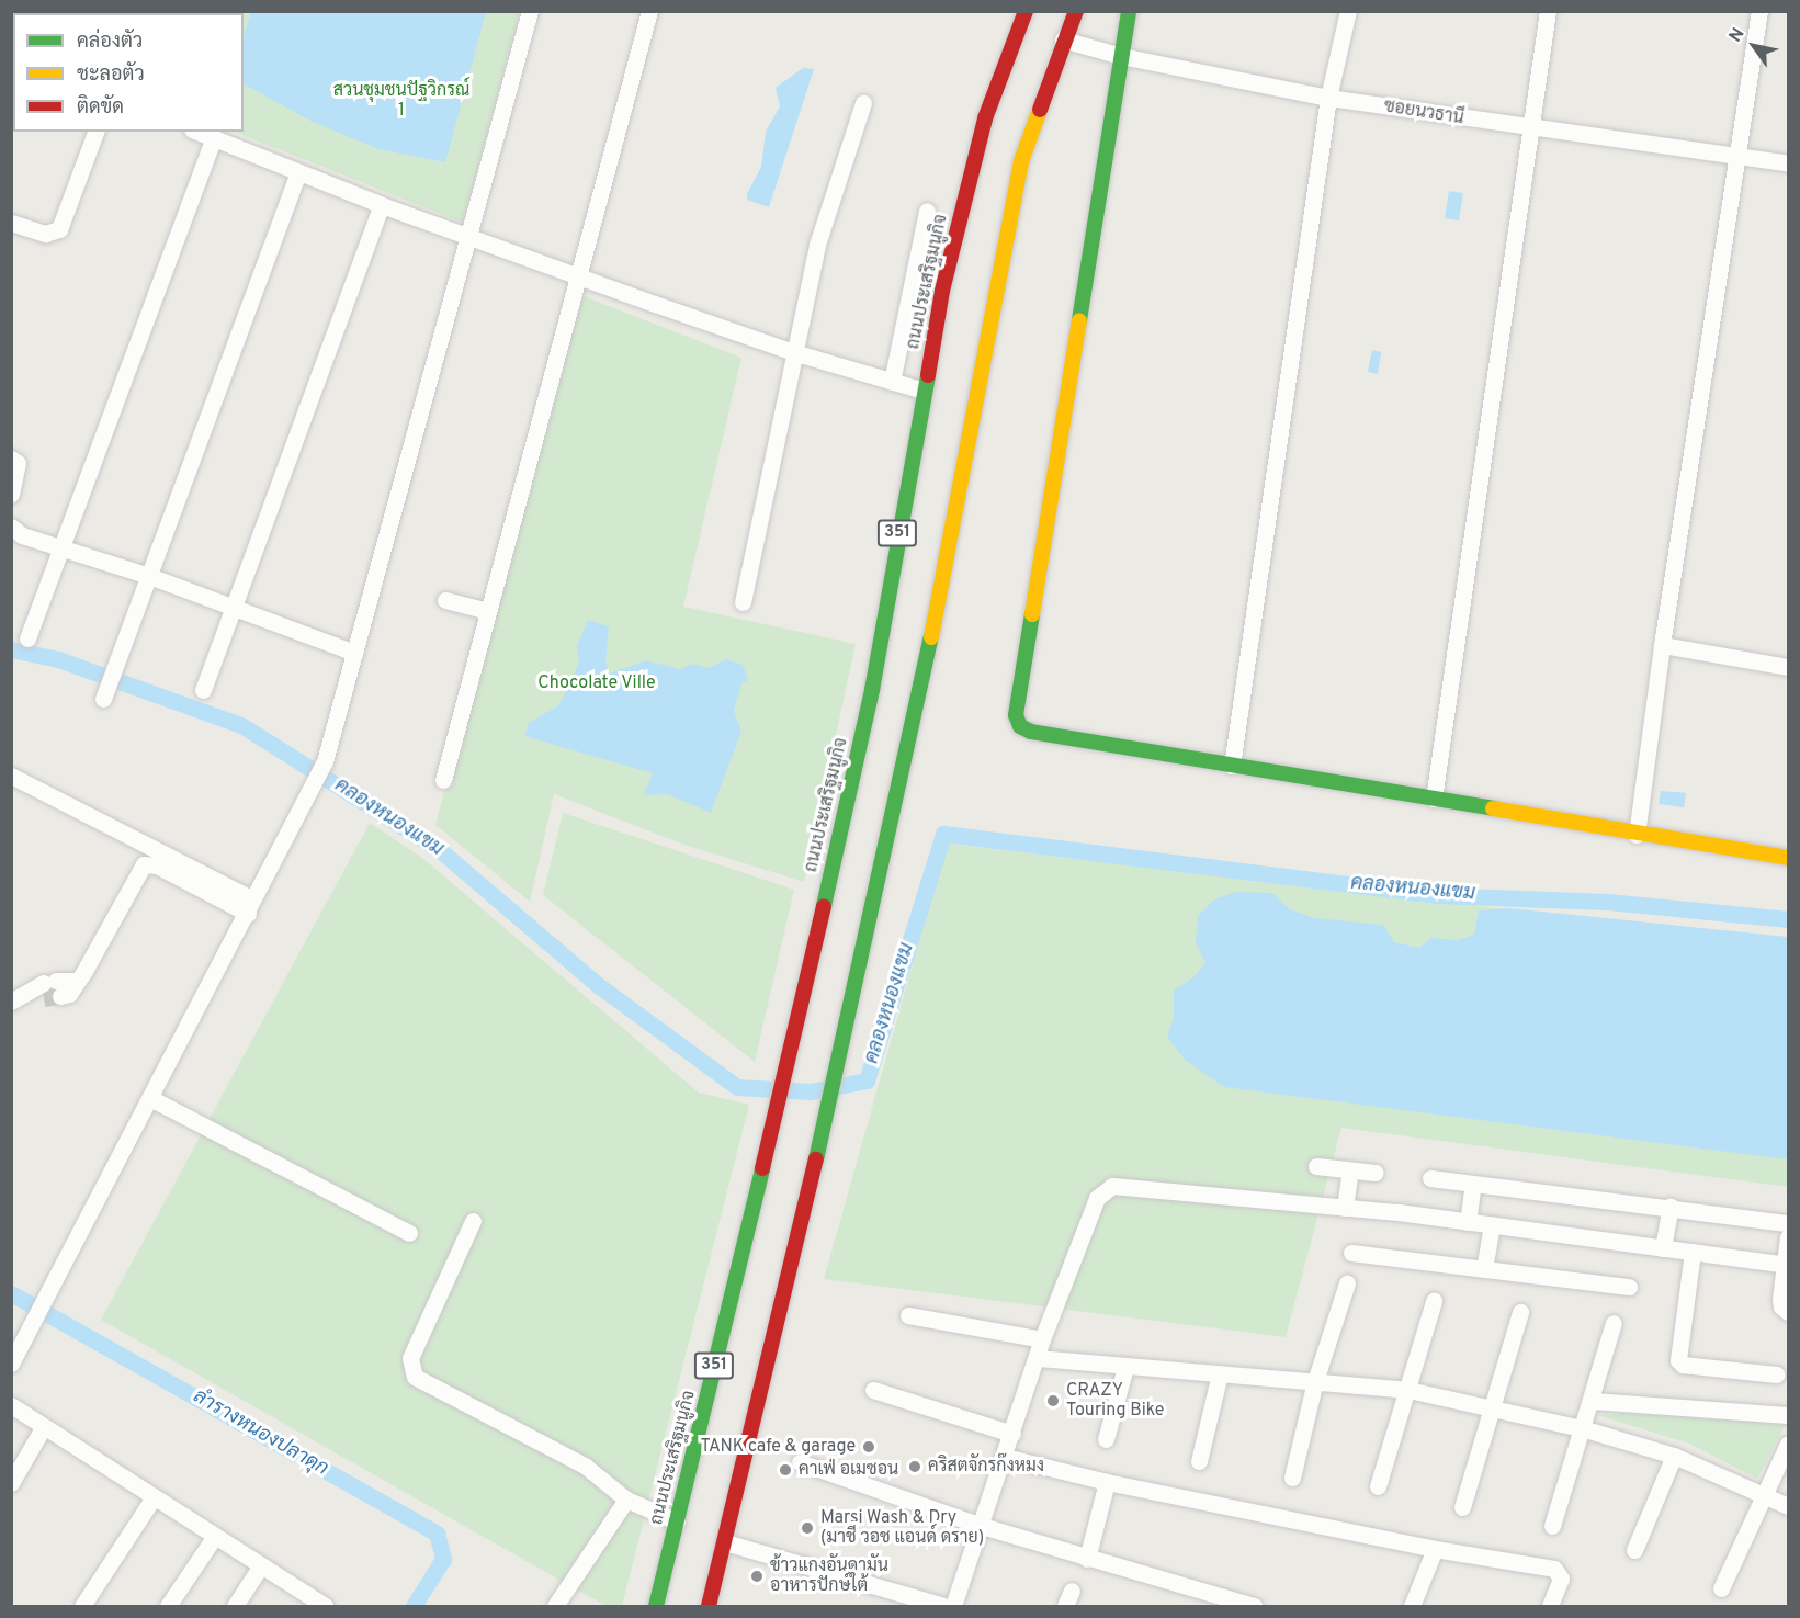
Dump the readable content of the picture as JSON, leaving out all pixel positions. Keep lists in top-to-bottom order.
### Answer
{
  "streets": {
    "main road": ["ถนนประเสริฐมนูกิจ", "351"],
    "street": ["ซอยนวธานี"]
  },
  "water": ["คลองหนองแขม", "ลำรางหนองปลาดุก"],
  "parks": ["สวนชุมชนปัฐวิกรณ์ 1", "Chocolate Ville"],
  "places": [
    "CRAZY Touring Bike",
    "TANK cafe & garage",
    "คริสตจักรก๊งหมง",
    "คาเฟ่ อเมซอน",
    "Marsi Wash & Dry (มาชี วอช แอนด์ ดราย)",
    "ข้าวแกงอันดามัน อาหารปักษ์ใต้"
  ],
  "legend": ["คล่องตัว", "ชะลอตัว", "ติดขัด"],
  "north": "top left"
}
